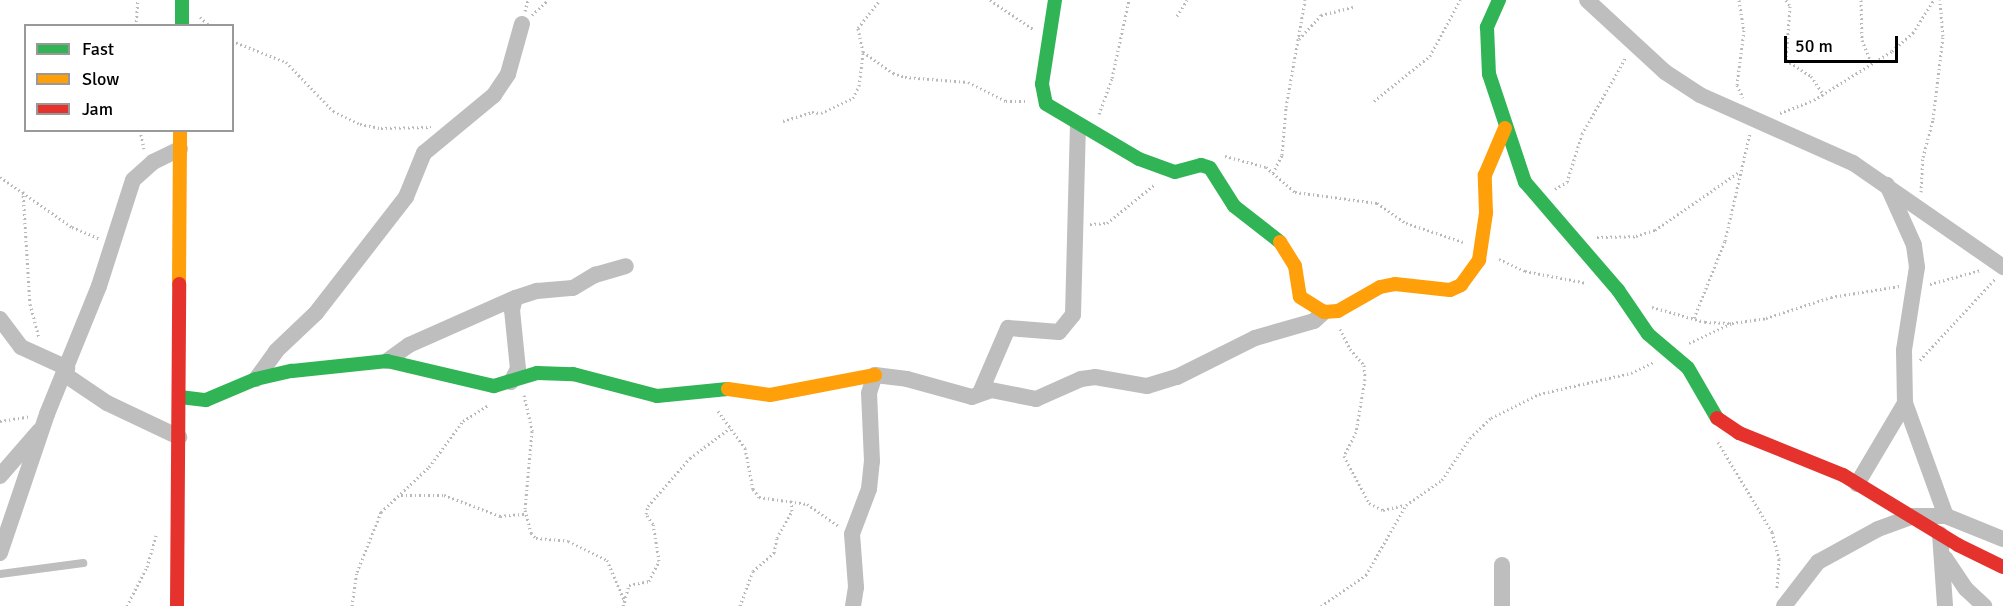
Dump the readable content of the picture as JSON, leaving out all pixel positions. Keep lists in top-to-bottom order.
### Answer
{
  "legend": ["Fast", "Slow", "Jam"],
  "scale_bar": "50 m"
}
